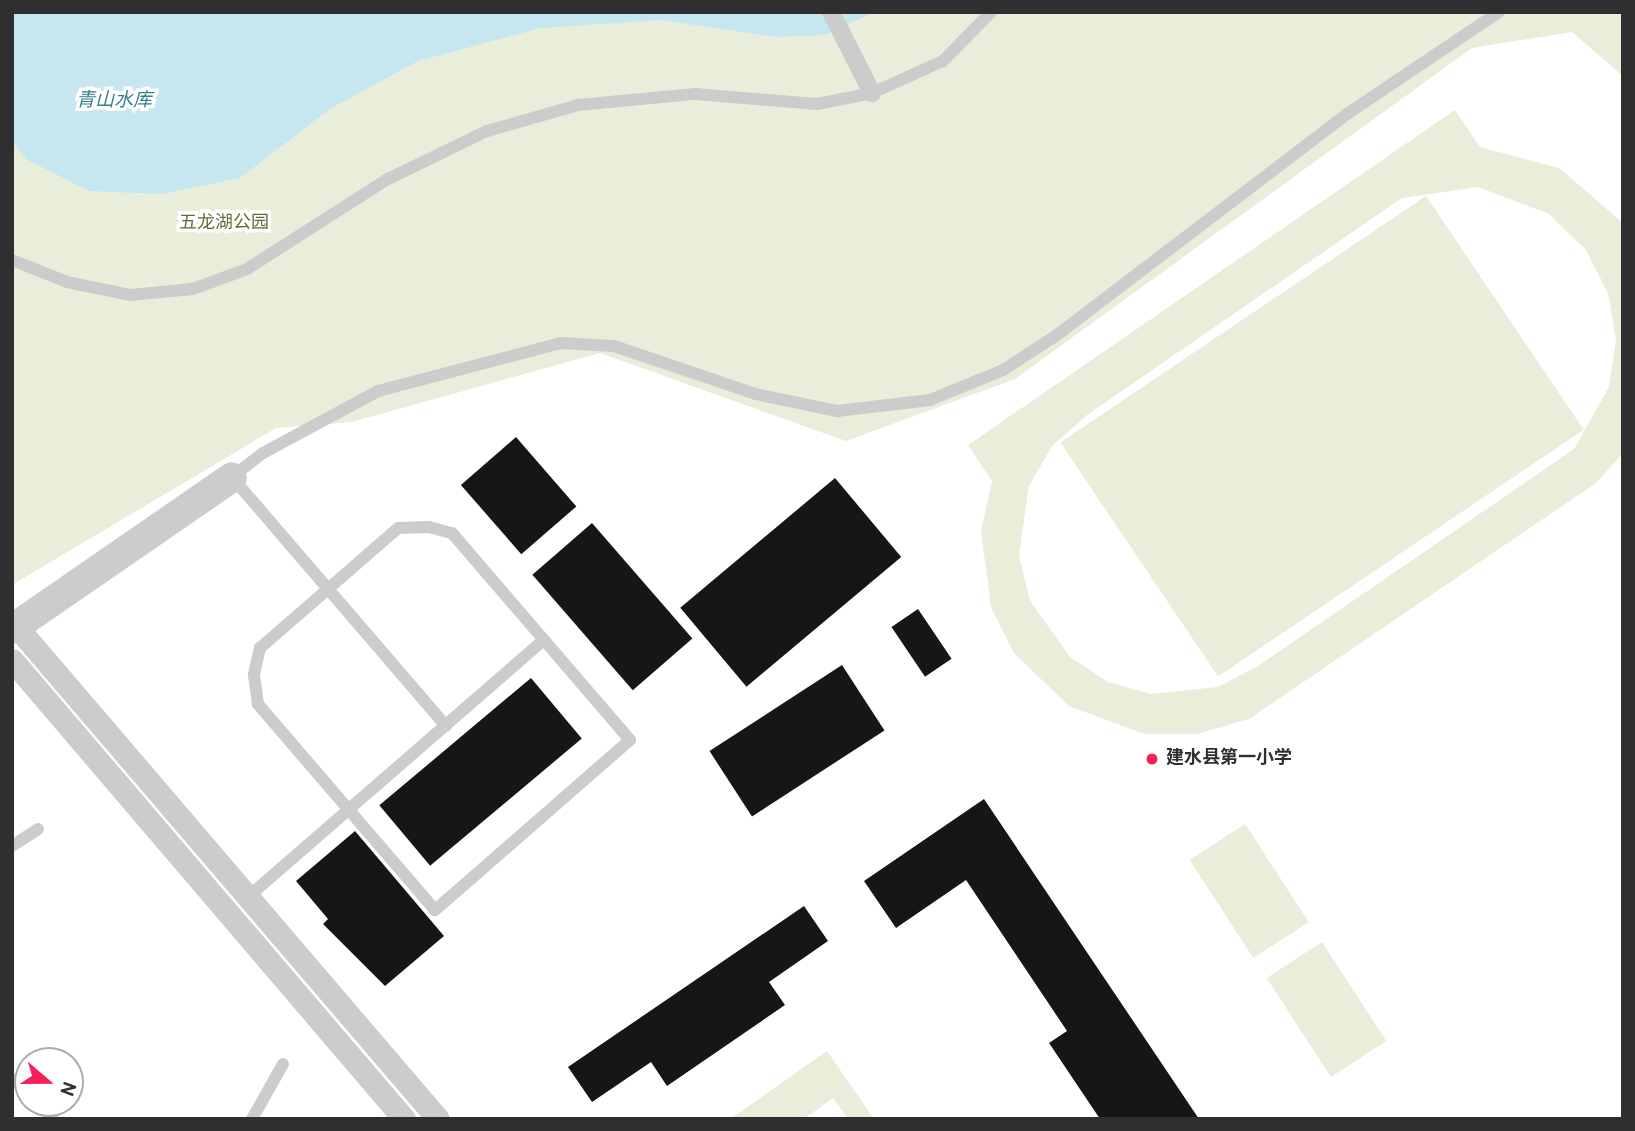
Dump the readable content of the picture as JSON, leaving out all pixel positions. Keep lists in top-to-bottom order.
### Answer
{
  "water": ["青山水库"],
  "parks": ["五龙湖公园"],
  "places": ["建水县第一小学"],
  "north": "right"
}
